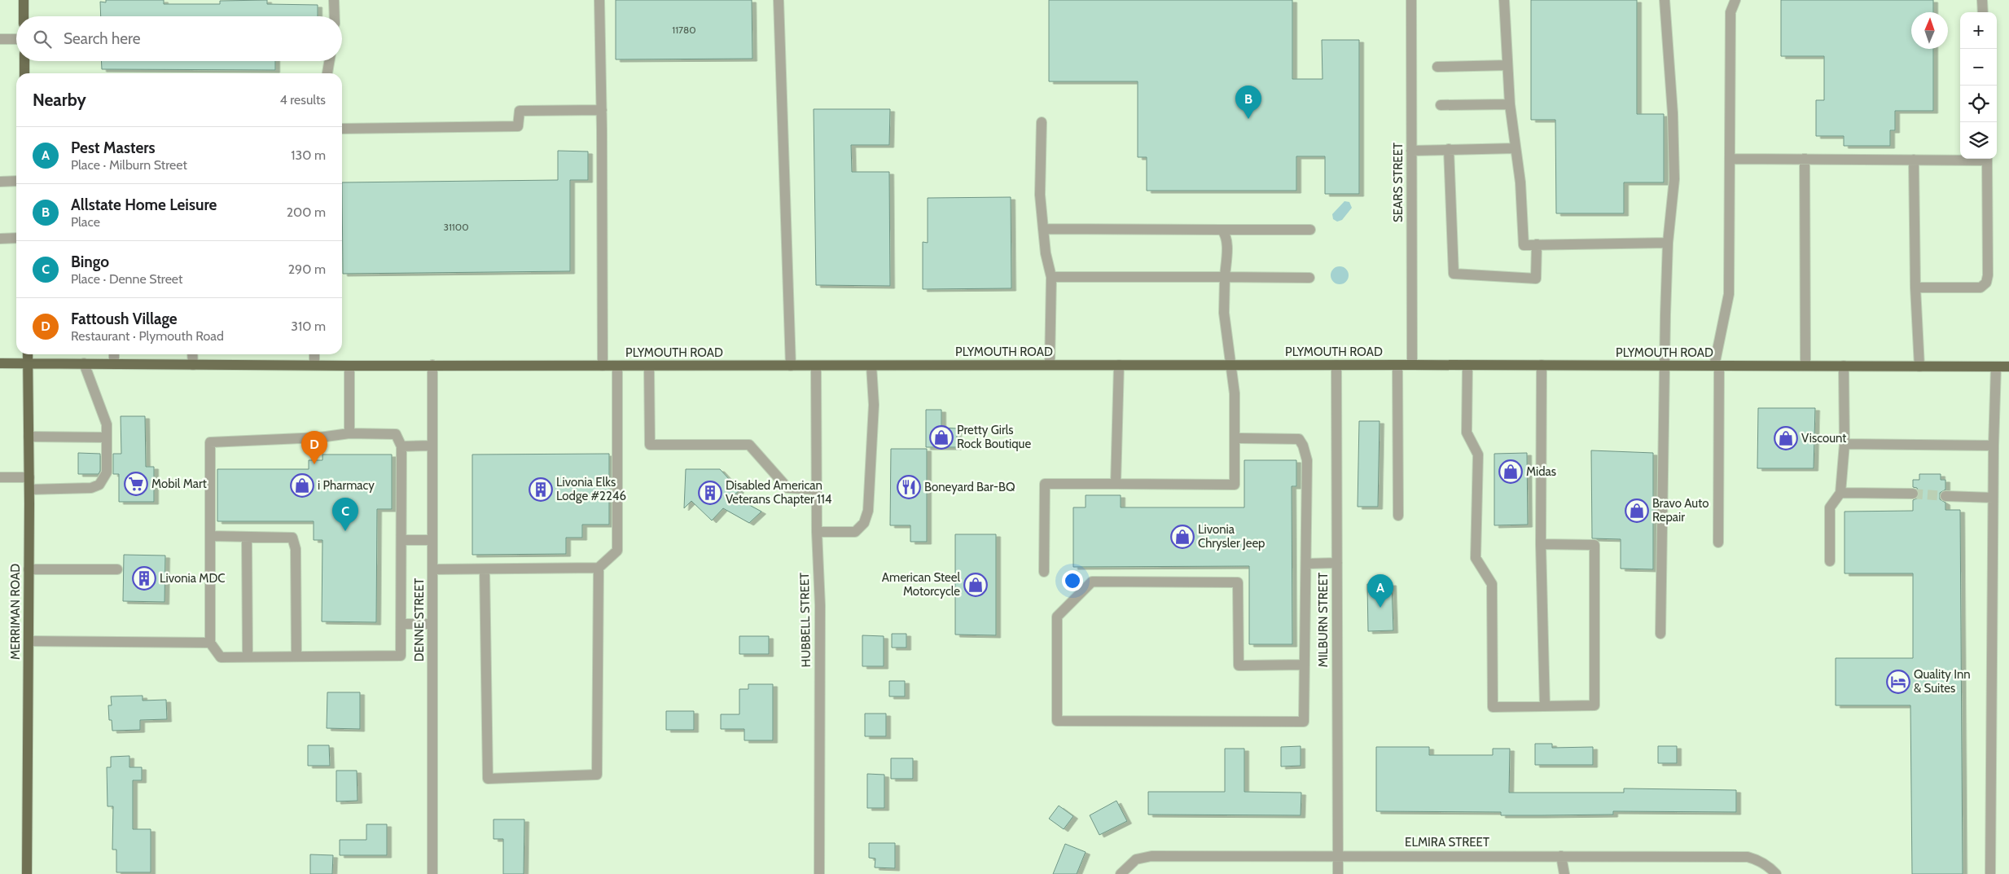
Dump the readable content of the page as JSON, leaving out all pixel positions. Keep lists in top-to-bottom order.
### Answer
{
  "streets": {
    "main road": ["PLYMOUTH ROAD", "MERRIMAN ROAD"],
    "street": [
      "SEARS STREET",
      "DENNE STREET",
      "HUBBELL STREET",
      "MILBURN STREET",
      "ELMIRA STREET"
    ]
  },
  "crossings": [
    ["SEARS STREET", "PLYMOUTH ROAD"],
    ["PLYMOUTH ROAD", "MERRIMAN ROAD"],
    ["PLYMOUTH ROAD", "DENNE STREET"],
    ["PLYMOUTH ROAD", "HUBBELL STREET"],
    ["PLYMOUTH ROAD", "MILBURN STREET"],
    ["MILBURN STREET", "ELMIRA STREET"]
  ],
  "places": {
    "shop": [
      "Pretty Girls Rock Boutique",
      "Viscount",
      "Midas",
      "i Pharmacy",
      "Bravo Auto Repair",
      "Livonia Chrysler Jeep",
      "American Steel Motorcycle"
    ],
    "supermarket": ["Mobil Mart"],
    "restaurant": ["Boneyard Bar-BQ"],
    "building": ["Livonia Elks Lodge #2246", "Disabled American Veterans Chapter 114", "Livonia MDC"],
    "hotel": ["Quality Inn & Suites"]
  },
  "house_numbers": ["11780", "31100"],
  "north": "top",
  "page": {
    "map_buttons": ["+", "−"],
    "search": "Search here",
    "heading": ["Nearby", "4 results"],
    "pins": [
      "B",
      "D",
      "C",
      "A"
    ],
    "list": [
      {
        "mark": "A",
        "name": "Pest Masters",
        "note": "Place · Milburn Street",
        "value": "130 m"
      },
      {
        "mark": "B",
        "name": "Allstate Home Leisure",
        "note": "Place",
        "value": "200 m"
      },
      {
        "mark": "C",
        "name": "Bingo",
        "note": "Place · Denne Street",
        "value": "290 m"
      },
      {
        "mark": "D",
        "name": "Fattoush Village",
        "note": "Restaurant · Plymouth Road",
        "value": "310 m"
      }
    ]
  }
}
